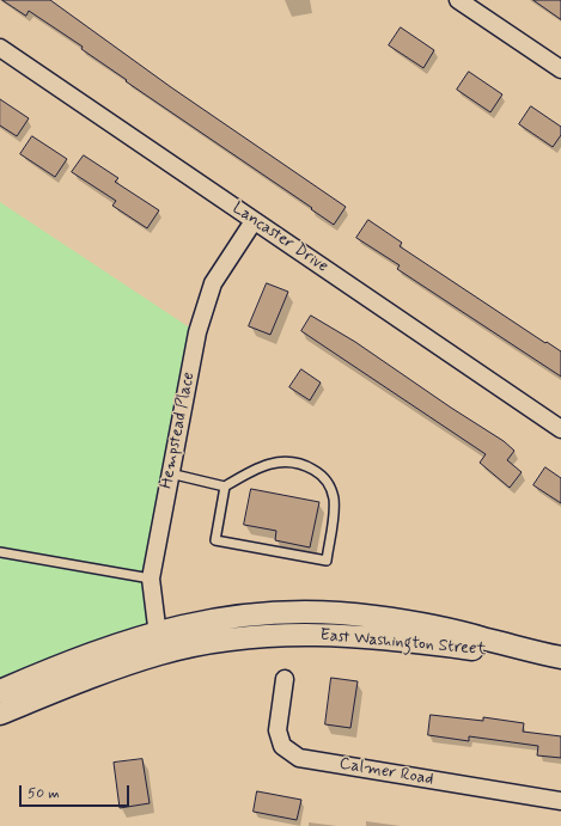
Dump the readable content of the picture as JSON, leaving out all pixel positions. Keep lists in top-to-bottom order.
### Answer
{
  "streets": {
    "street": [
      "Lancaster Drive",
      "Hempstead Place",
      "East Washington Street",
      "Calmer Road"
    ]
  },
  "crossings": [
    ["Lancaster Drive", "Hempstead Place"],
    ["Hempstead Place", "East Washington Street"]
  ],
  "scale_bar": "50 m"
}
